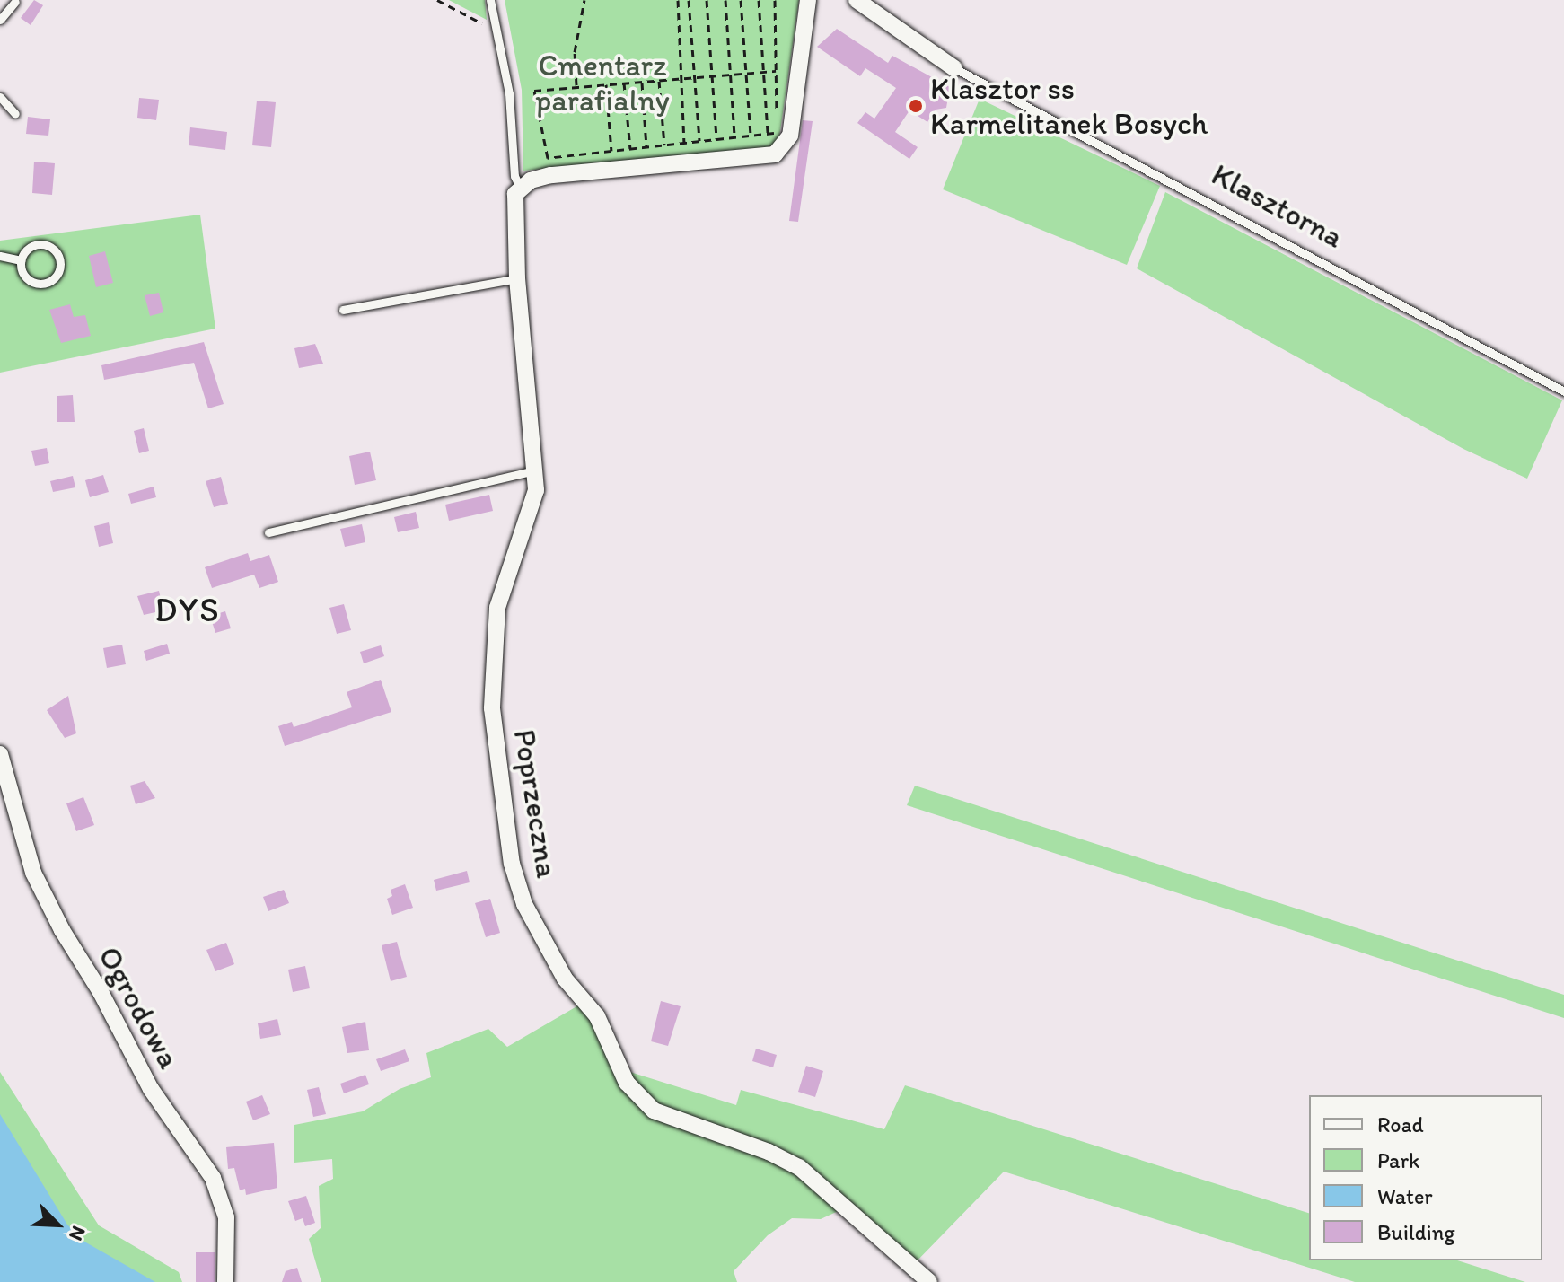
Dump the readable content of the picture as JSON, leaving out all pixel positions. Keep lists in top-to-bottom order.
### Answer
{
  "streets": {
    "street": ["Klasztorna", "Poprzeczna", "Ogrodowa"]
  },
  "districts": ["DYS"],
  "parks": ["Cmentarz parafialny"],
  "places": ["Klasztor ss Karmelitanek Bosych"],
  "legend": [
    "Road",
    "Park",
    "Water",
    "Building"
  ],
  "north": "bottom right"
}
